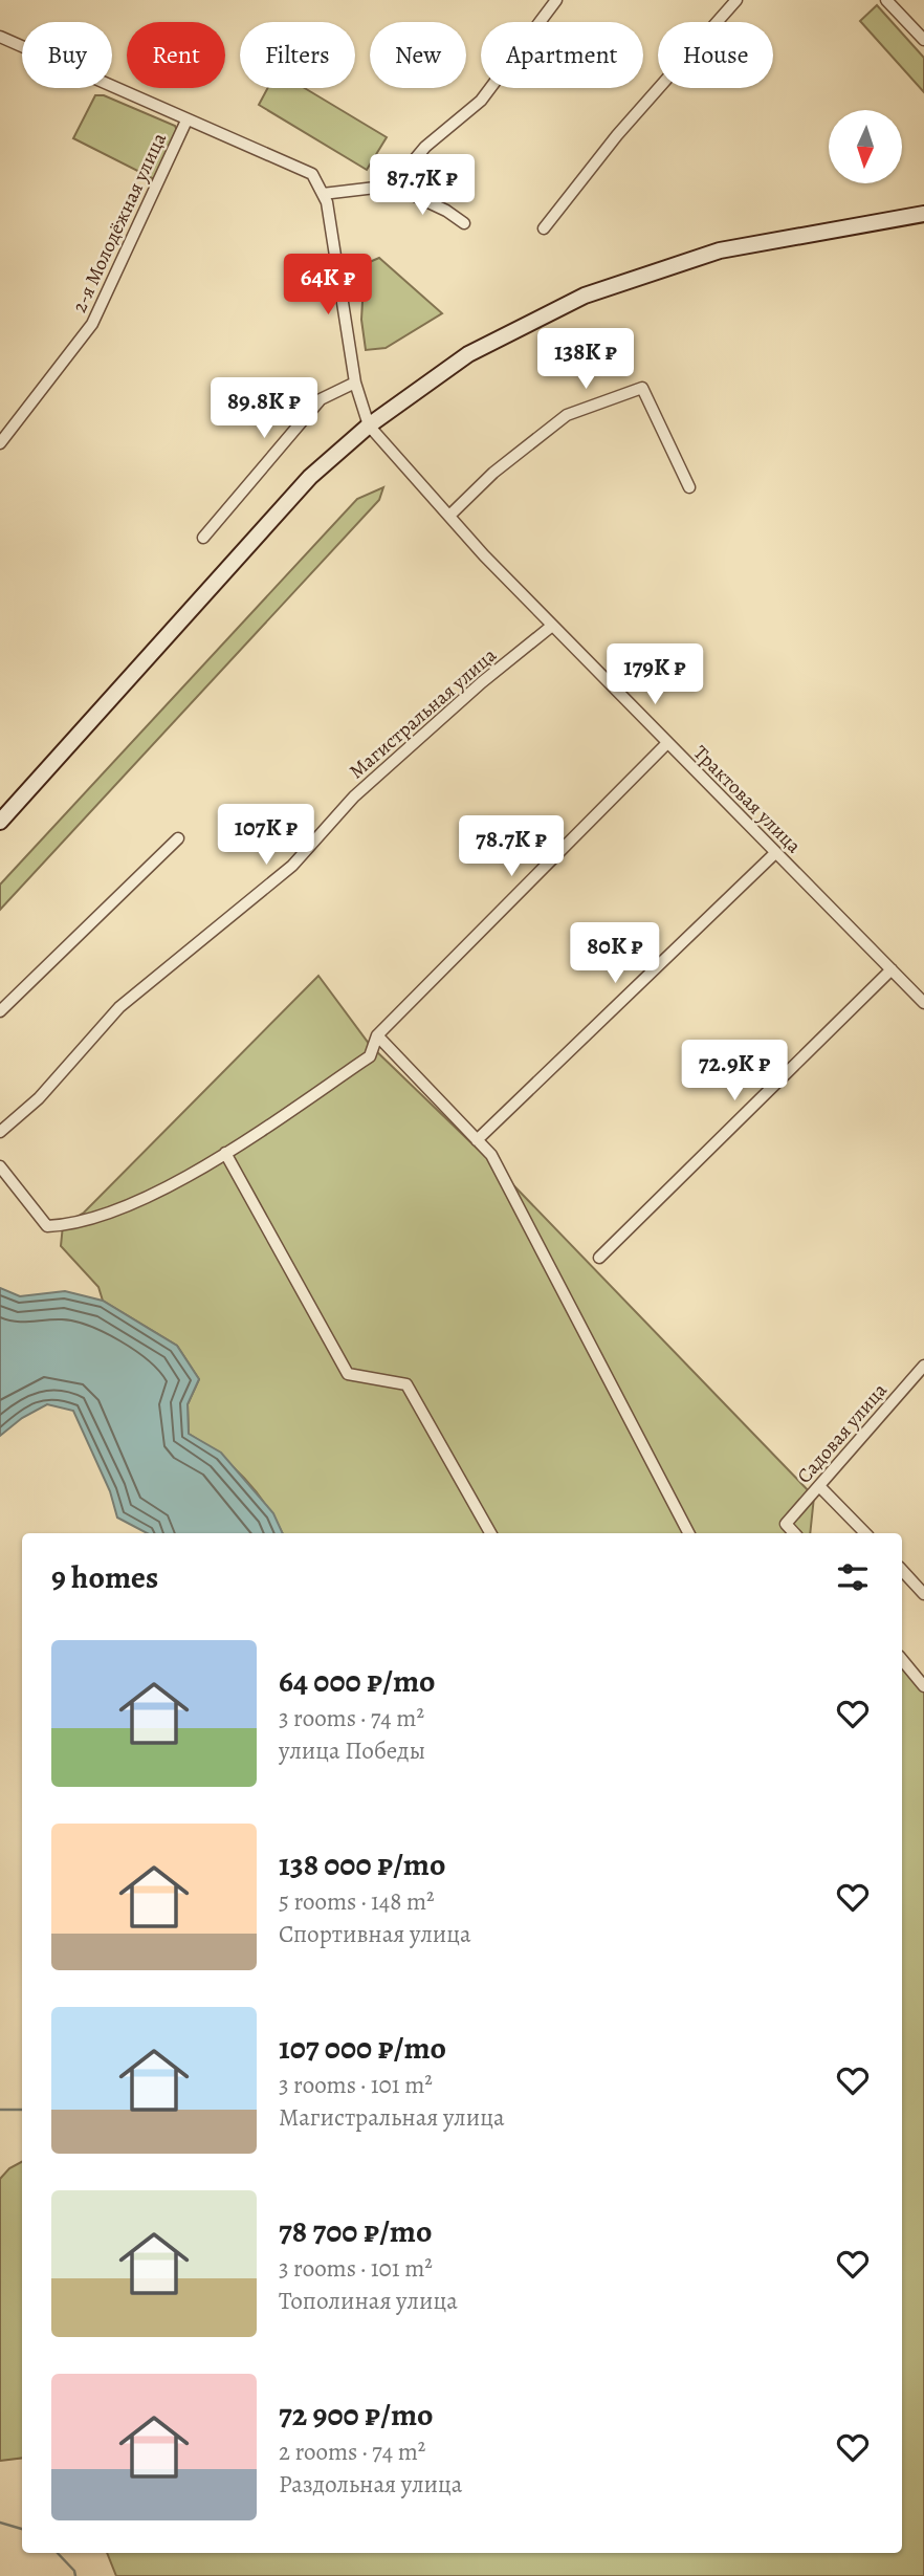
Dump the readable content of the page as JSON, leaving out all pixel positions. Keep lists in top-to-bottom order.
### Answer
{
  "streets": {
    "street": [
      "2-я Молодёжная улица",
      "Магистральная улица",
      "Трактовая улица",
      "Садовая улица"
    ]
  },
  "crossings": [
    ["Магистральная улица", "Трактовая улица"]
  ],
  "north": "bottom",
  "page": {
    "chip": [
      "Buy",
      "Rent",
      "Filters",
      "New",
      "Apartment",
      "House"
    ],
    "price": [
      "87.7K ₽",
      "64K ₽",
      "138K ₽",
      "89.8K ₽",
      "179K ₽",
      "107K ₽",
      "78.7K ₽",
      "80K ₽",
      "72.9K ₽"
    ],
    "heading": "9 homes",
    "list": [
      {
        "name": "64 000 ₽/mo",
        "note": "3 rooms · 74 m² · улица Победы"
      },
      {
        "name": "138 000 ₽/mo",
        "note": "5 rooms · 148 m² · Спортивная улица"
      },
      {
        "name": "107 000 ₽/mo",
        "note": "3 rooms · 101 m² · Магистральная улица"
      },
      {
        "name": "78 700 ₽/mo",
        "note": "3 rooms · 101 m² · Тополиная улица"
      },
      {
        "name": "72 900 ₽/mo",
        "note": "2 rooms · 74 m² · Раздольная улица"
      }
    ]
  }
}
